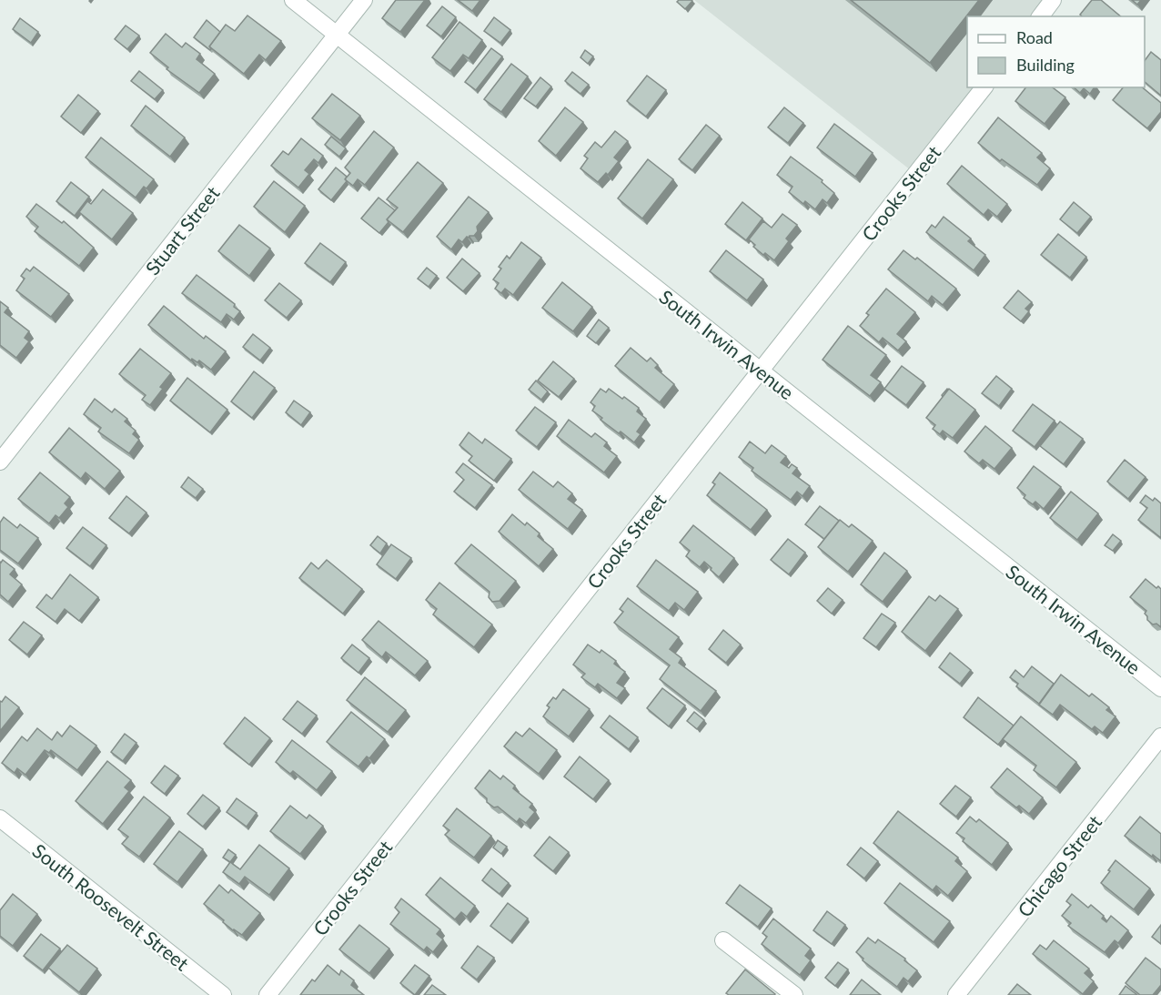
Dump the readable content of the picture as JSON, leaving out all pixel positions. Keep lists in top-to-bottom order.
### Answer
{
  "streets": {
    "street": [
      "Crooks Street",
      "Stuart Street",
      "South Irwin Avenue",
      "Chicago Street",
      "South Roosevelt Street"
    ]
  },
  "crossings": [
    ["Crooks Street", "South Irwin Avenue"],
    ["Stuart Street", "South Irwin Avenue"]
  ],
  "legend": ["Road", "Building"]
}
